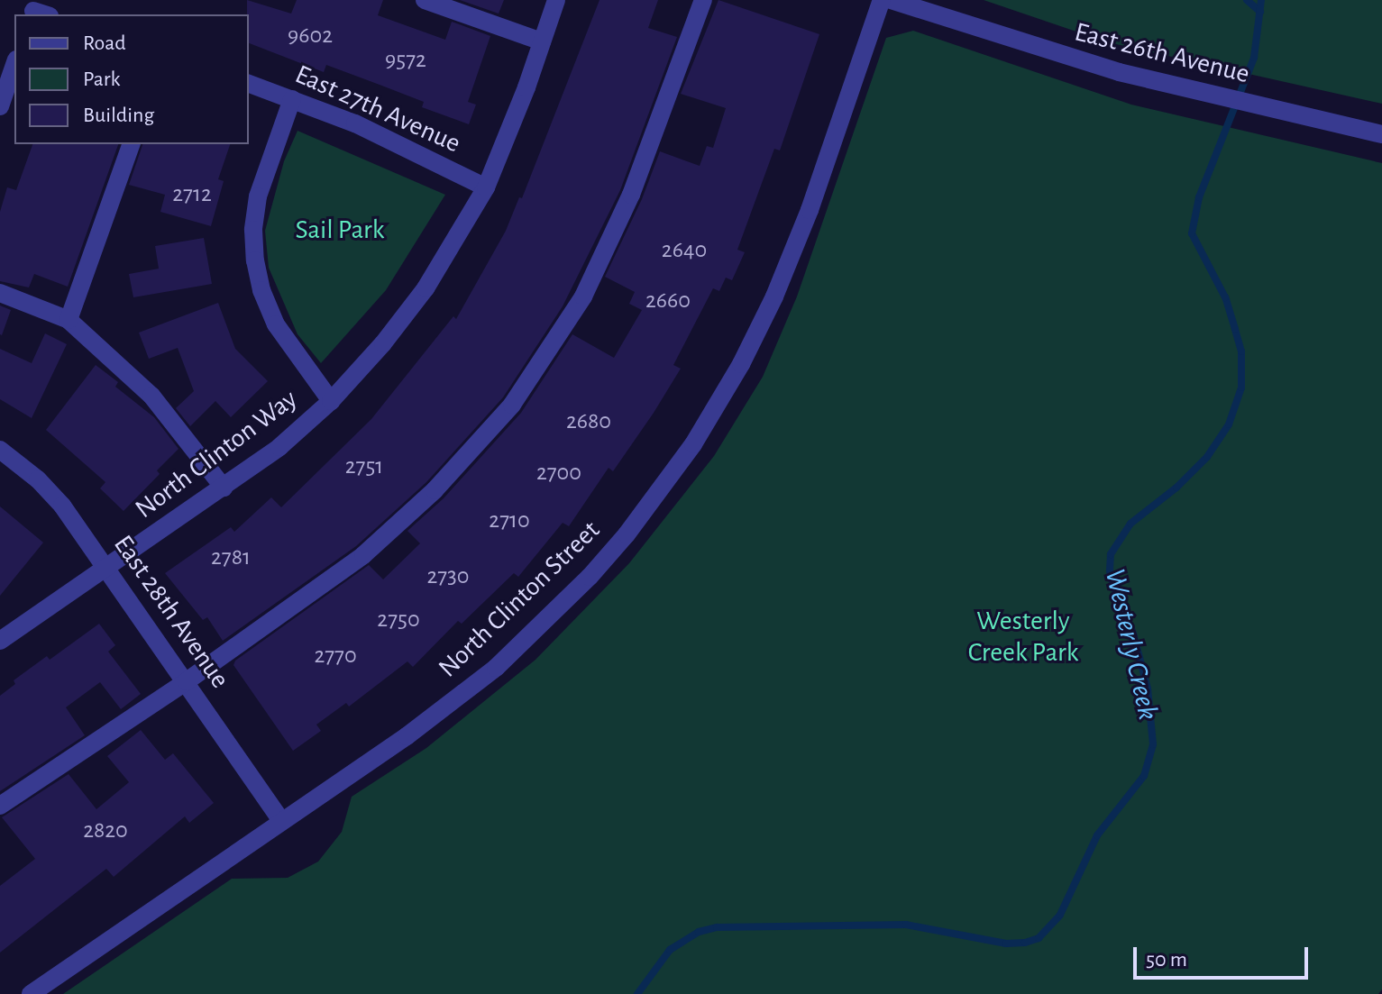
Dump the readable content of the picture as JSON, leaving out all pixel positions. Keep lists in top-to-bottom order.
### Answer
{
  "streets": {
    "street": [
      "East 26th Avenue",
      "East 27th Avenue",
      "North Clinton Way",
      "North Clinton Street",
      "East 28th Avenue"
    ]
  },
  "crossings": [
    ["East 27th Avenue", "North Clinton Way"],
    ["North Clinton Way", "East 28th Avenue"],
    ["North Clinton Street", "East 28th Avenue"]
  ],
  "water": ["Westerly Creek"],
  "parks": ["Sail Park", "Westerly Creek Park"],
  "house_numbers": [
    "9602",
    "9572",
    "2712",
    "2640",
    "2660",
    "2680",
    "2751",
    "2700",
    "2710",
    "2781",
    "2730",
    "2750",
    "2770",
    "2820"
  ],
  "legend": ["Road", "Park", "Building"],
  "scale_bar": "50 m"
}
